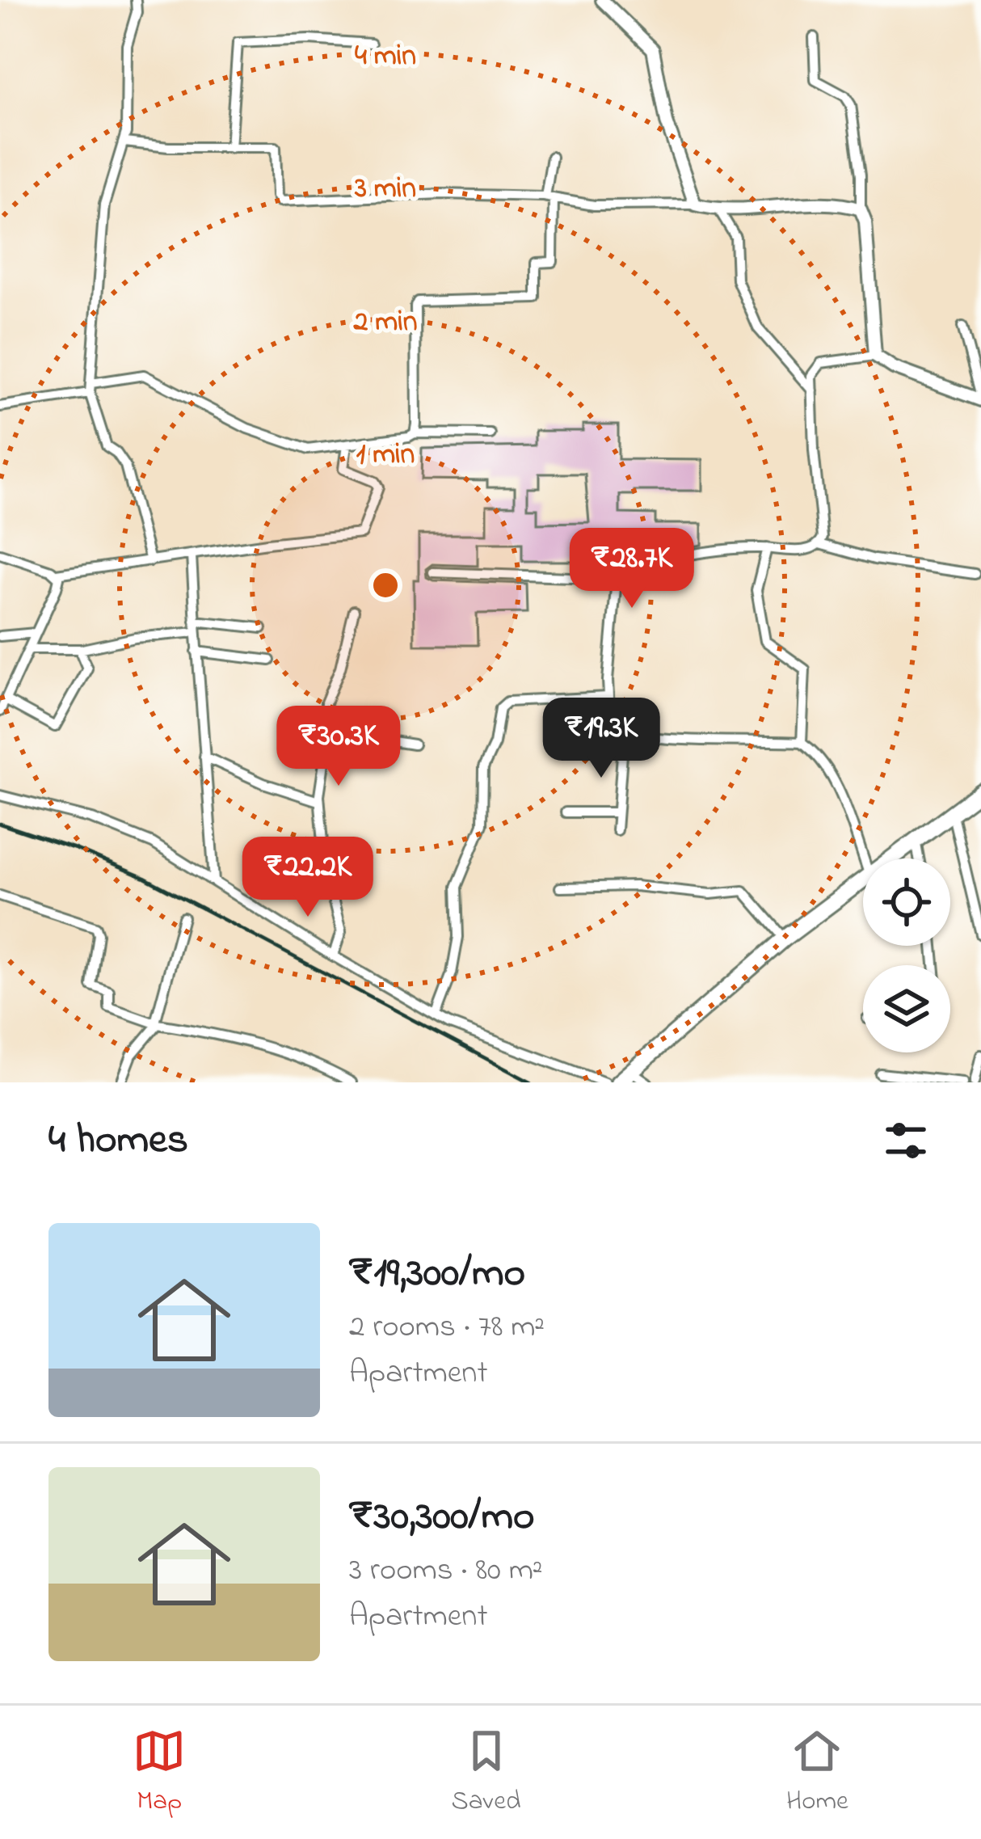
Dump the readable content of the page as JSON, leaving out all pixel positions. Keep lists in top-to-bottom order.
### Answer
{
  "page": {
    "price": [
      "₹28.7K",
      "₹19.3K",
      "₹30.3K",
      "₹22.2K"
    ],
    "heading": "4 homes",
    "list": [
      {
        "name": "₹19,300/mo",
        "note": "2 rooms · 78 m² · Apartment"
      },
      {
        "name": "₹30,300/mo",
        "note": "3 rooms · 80 m² · Apartment"
      }
    ],
    "tabs": ["Map", "Saved", "Home"]
  },
  "rings": [
    "4 min",
    "3 min",
    "2 min",
    "1 min"
  ]
}
